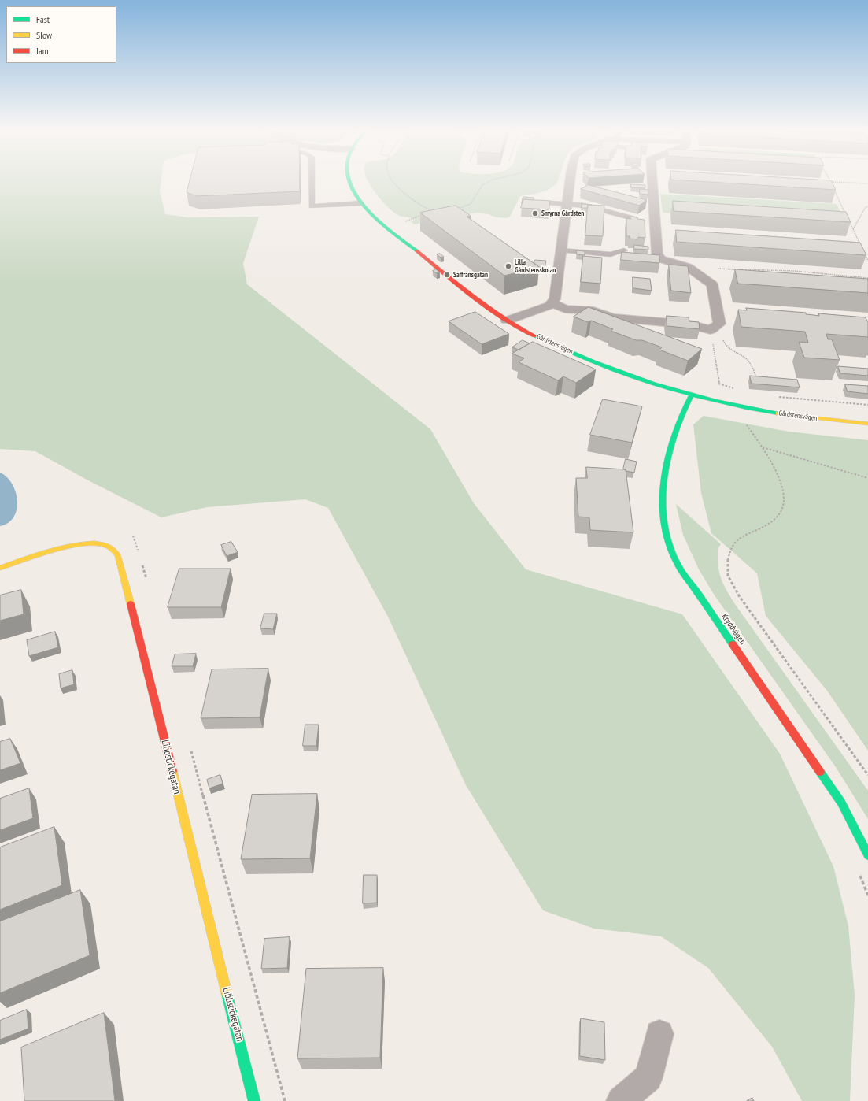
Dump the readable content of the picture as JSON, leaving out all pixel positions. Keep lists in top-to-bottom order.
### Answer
{
  "streets": {
    "street": ["Gårdstensvägen", "Kryddvägen", "Libbstickegatan"]
  },
  "crossings": [
    ["Gårdstensvägen", "Kryddvägen"]
  ],
  "places": ["Smyrna Gårdsten", "Lilla Gårdstensskolan", "Saffransgatan"],
  "legend": ["Fast", "Slow", "Jam"]
}
